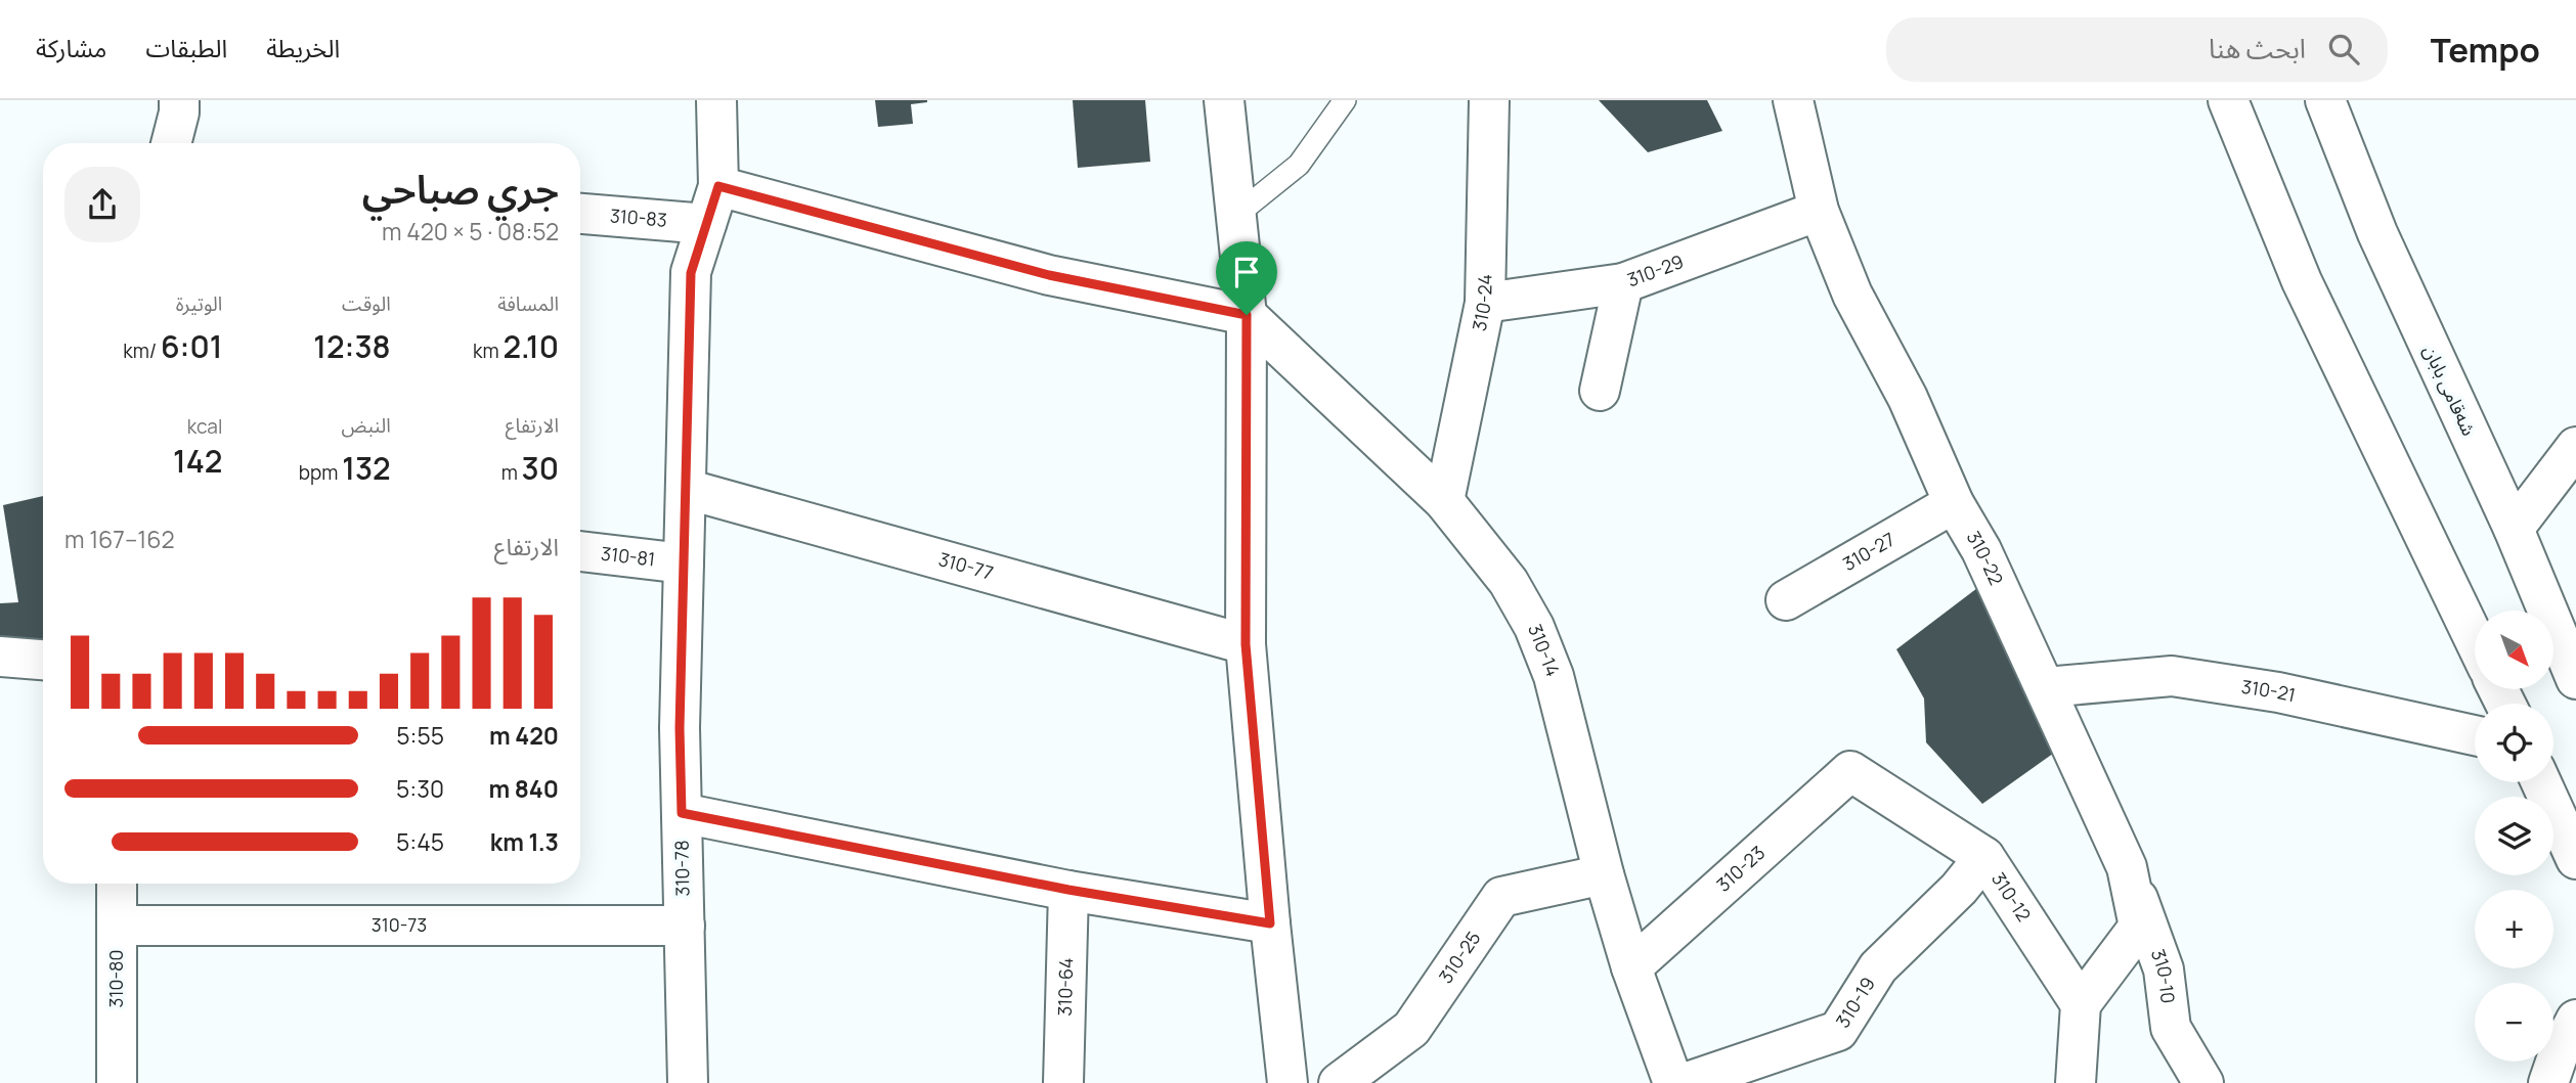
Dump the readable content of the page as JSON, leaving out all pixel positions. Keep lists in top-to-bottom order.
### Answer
{
  "streets": {
    "street": [
      "310-83",
      "310-29",
      "310-24",
      "شەقامی بابان",
      "310-27",
      "310-81",
      "310-22",
      "310-77",
      "310-14",
      "310-21",
      "310-78",
      "310-23",
      "310-12",
      "310-73",
      "310-25",
      "310-10",
      "310-80",
      "310-64",
      "310-19"
    ]
  },
  "crossings": [
    ["310-83", "310-78"],
    ["310-29", "310-24"],
    ["310-29", "310-22"],
    ["310-24", "310-14"],
    ["310-27", "310-22"],
    ["310-81", "310-78"],
    ["310-22", "310-21"],
    ["310-22", "310-12"],
    ["310-22", "310-10"],
    ["310-77", "310-78"],
    ["310-14", "310-23"],
    ["310-14", "310-25"],
    ["310-78", "310-73"],
    ["310-23", "310-12"],
    ["310-12", "310-19"],
    ["310-73", "310-80"]
  ],
  "north": "bottom right",
  "page": {
    "header": "Tempo",
    "search": "ابحث هنا",
    "nav": ["الخريطة", "الطبقات", "مشاركة"],
    "heading": ["جري صباحي", "08:52 · 5 × 420 m"],
    "stats": [
      ["المسافة", "2.10 km"],
      ["الوقت", "12:38"],
      ["الوتيرة", "6:01 /km"],
      ["الارتفاع", "30 m"],
      ["النبض", "132 bpm"],
      ["kcal", "142"]
    ],
    "chart": ["الارتفاع", "162–167 m"],
    "map_buttons": ["+", "−"],
    "list": [
      {
        "name": "420 m",
        "note": "5:55"
      },
      {
        "name": "840 m",
        "note": "5:30"
      },
      {
        "name": "1.3 km",
        "note": "5:45"
      }
    ]
  }
}
